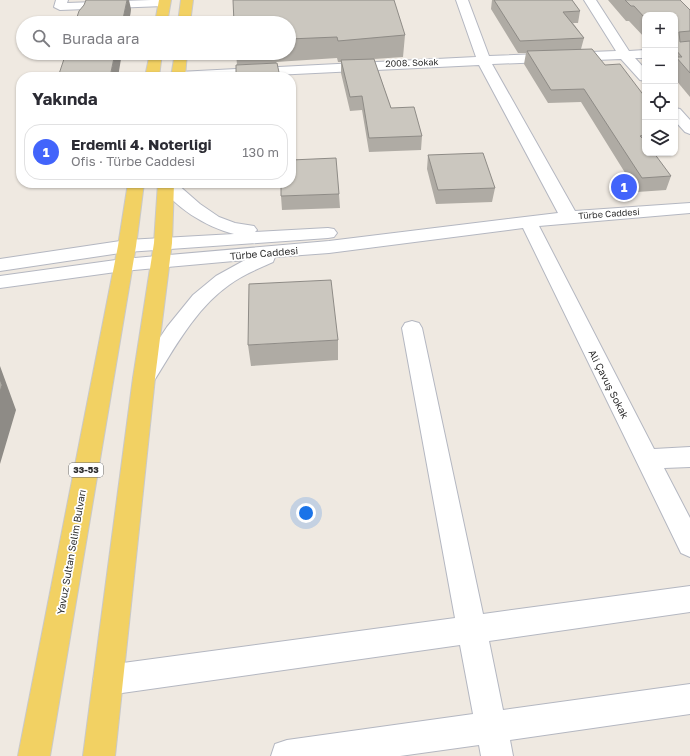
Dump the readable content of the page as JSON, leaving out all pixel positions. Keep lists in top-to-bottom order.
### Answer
{
  "streets": {
    "main road": ["33-53", "Yavuz Sultan Selim Bulvarı"],
    "street": ["2008. Sokak", "Türbe Caddesi", "Ali Çavuş Sokak"]
  },
  "crossings": [
    ["Türbe Caddesi", "Ali Çavuş Sokak"],
    ["Türbe Caddesi", "Yavuz Sultan Selim Bulvarı"]
  ],
  "page": {
    "map_buttons": ["+", "−"],
    "search": "Burada ara",
    "heading": "Yakında",
    "list": [
      {
        "mark": "1",
        "name": "Erdemli 4. Noterliği",
        "note": "Ofis · Türbe Caddesi",
        "value": "130 m"
      }
    ],
    "pins": "1"
  }
}
